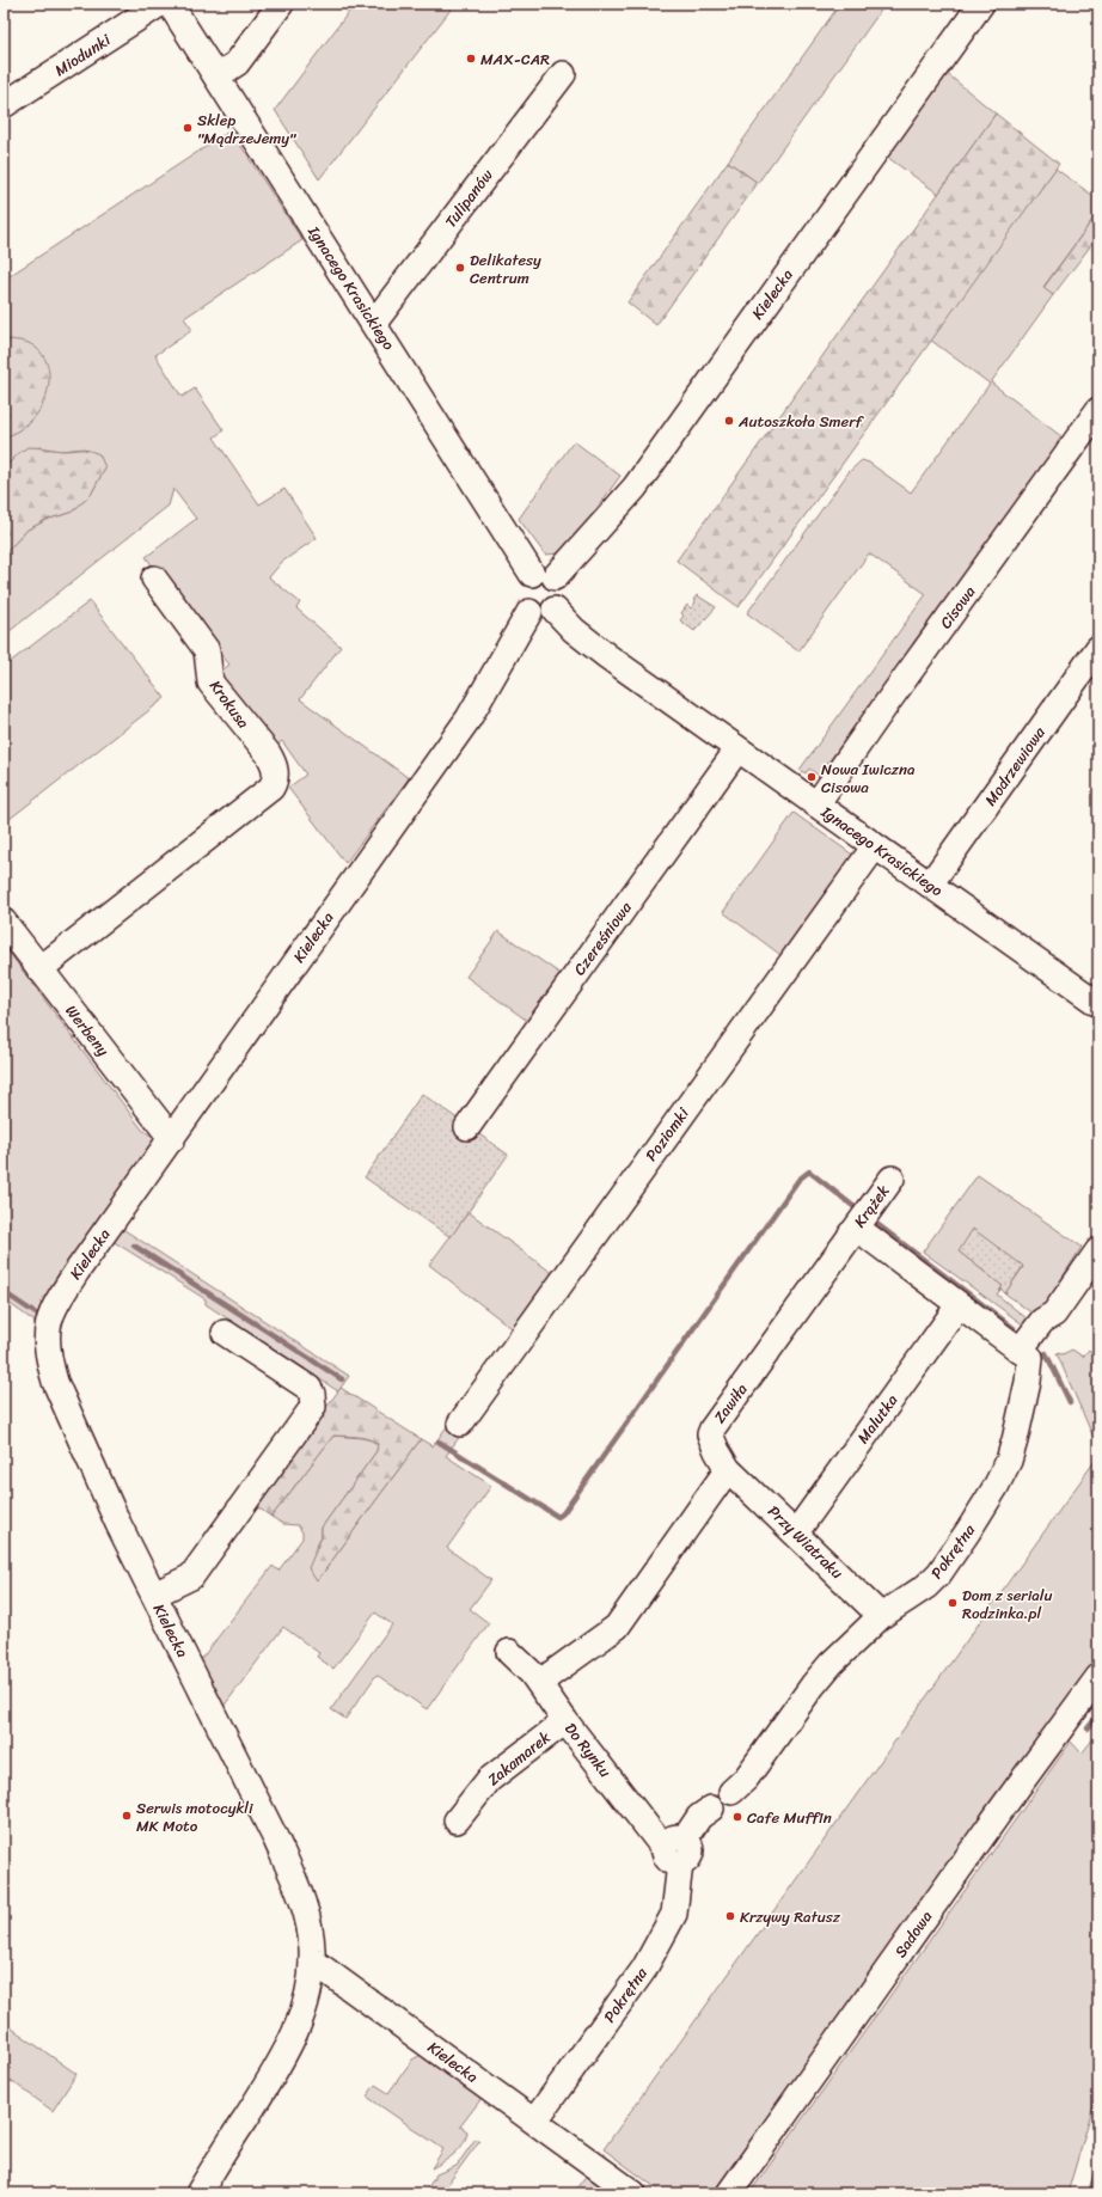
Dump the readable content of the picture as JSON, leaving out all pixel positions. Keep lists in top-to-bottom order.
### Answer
{
  "streets": {
    "street": [
      "Miodunki",
      "Tulipanów",
      "Ignacego Krasickiego",
      "Kielecka",
      "Cisowa",
      "Krokusa",
      "Modrzewiowa",
      "Czereśniowa",
      "Werbeny",
      "Poziomki",
      "Krążek",
      "Zawiła",
      "Malutka",
      "Przy Wiatraku",
      "Pokrętna",
      "Do Rynku",
      "Zakamarek",
      "Sadowa"
    ]
  },
  "crossings": [
    ["Tulipanów", "Ignacego Krasickiego"],
    ["Ignacego Krasickiego", "Kielecka"],
    ["Ignacego Krasickiego", "Cisowa"],
    ["Ignacego Krasickiego", "Modrzewiowa"],
    ["Ignacego Krasickiego", "Czereśniowa"],
    ["Ignacego Krasickiego", "Poziomki"],
    ["Kielecka", "Werbeny"],
    ["Krokusa", "Werbeny"],
    ["Krążek", "Zawiła"],
    ["Zawiła", "Przy Wiatraku"],
    ["Malutka", "Przy Wiatraku"],
    ["Przy Wiatraku", "Pokrętna"],
    ["Pokrętna", "Do Rynku"],
    ["Do Rynku", "Zakamarek"]
  ],
  "places": [
    "MAX-CAR",
    "Sklep \"MądrzeJemy\"",
    "Delikatesy Centrum",
    "Autoszkoła Smerf",
    "Nowa Iwiczna Cisowa",
    "Dom z serialu Rodzinka.pl",
    "Serwis motocykli MK Moto",
    "Cafe Muffin",
    "Krzywy Ratusz"
  ]
}
